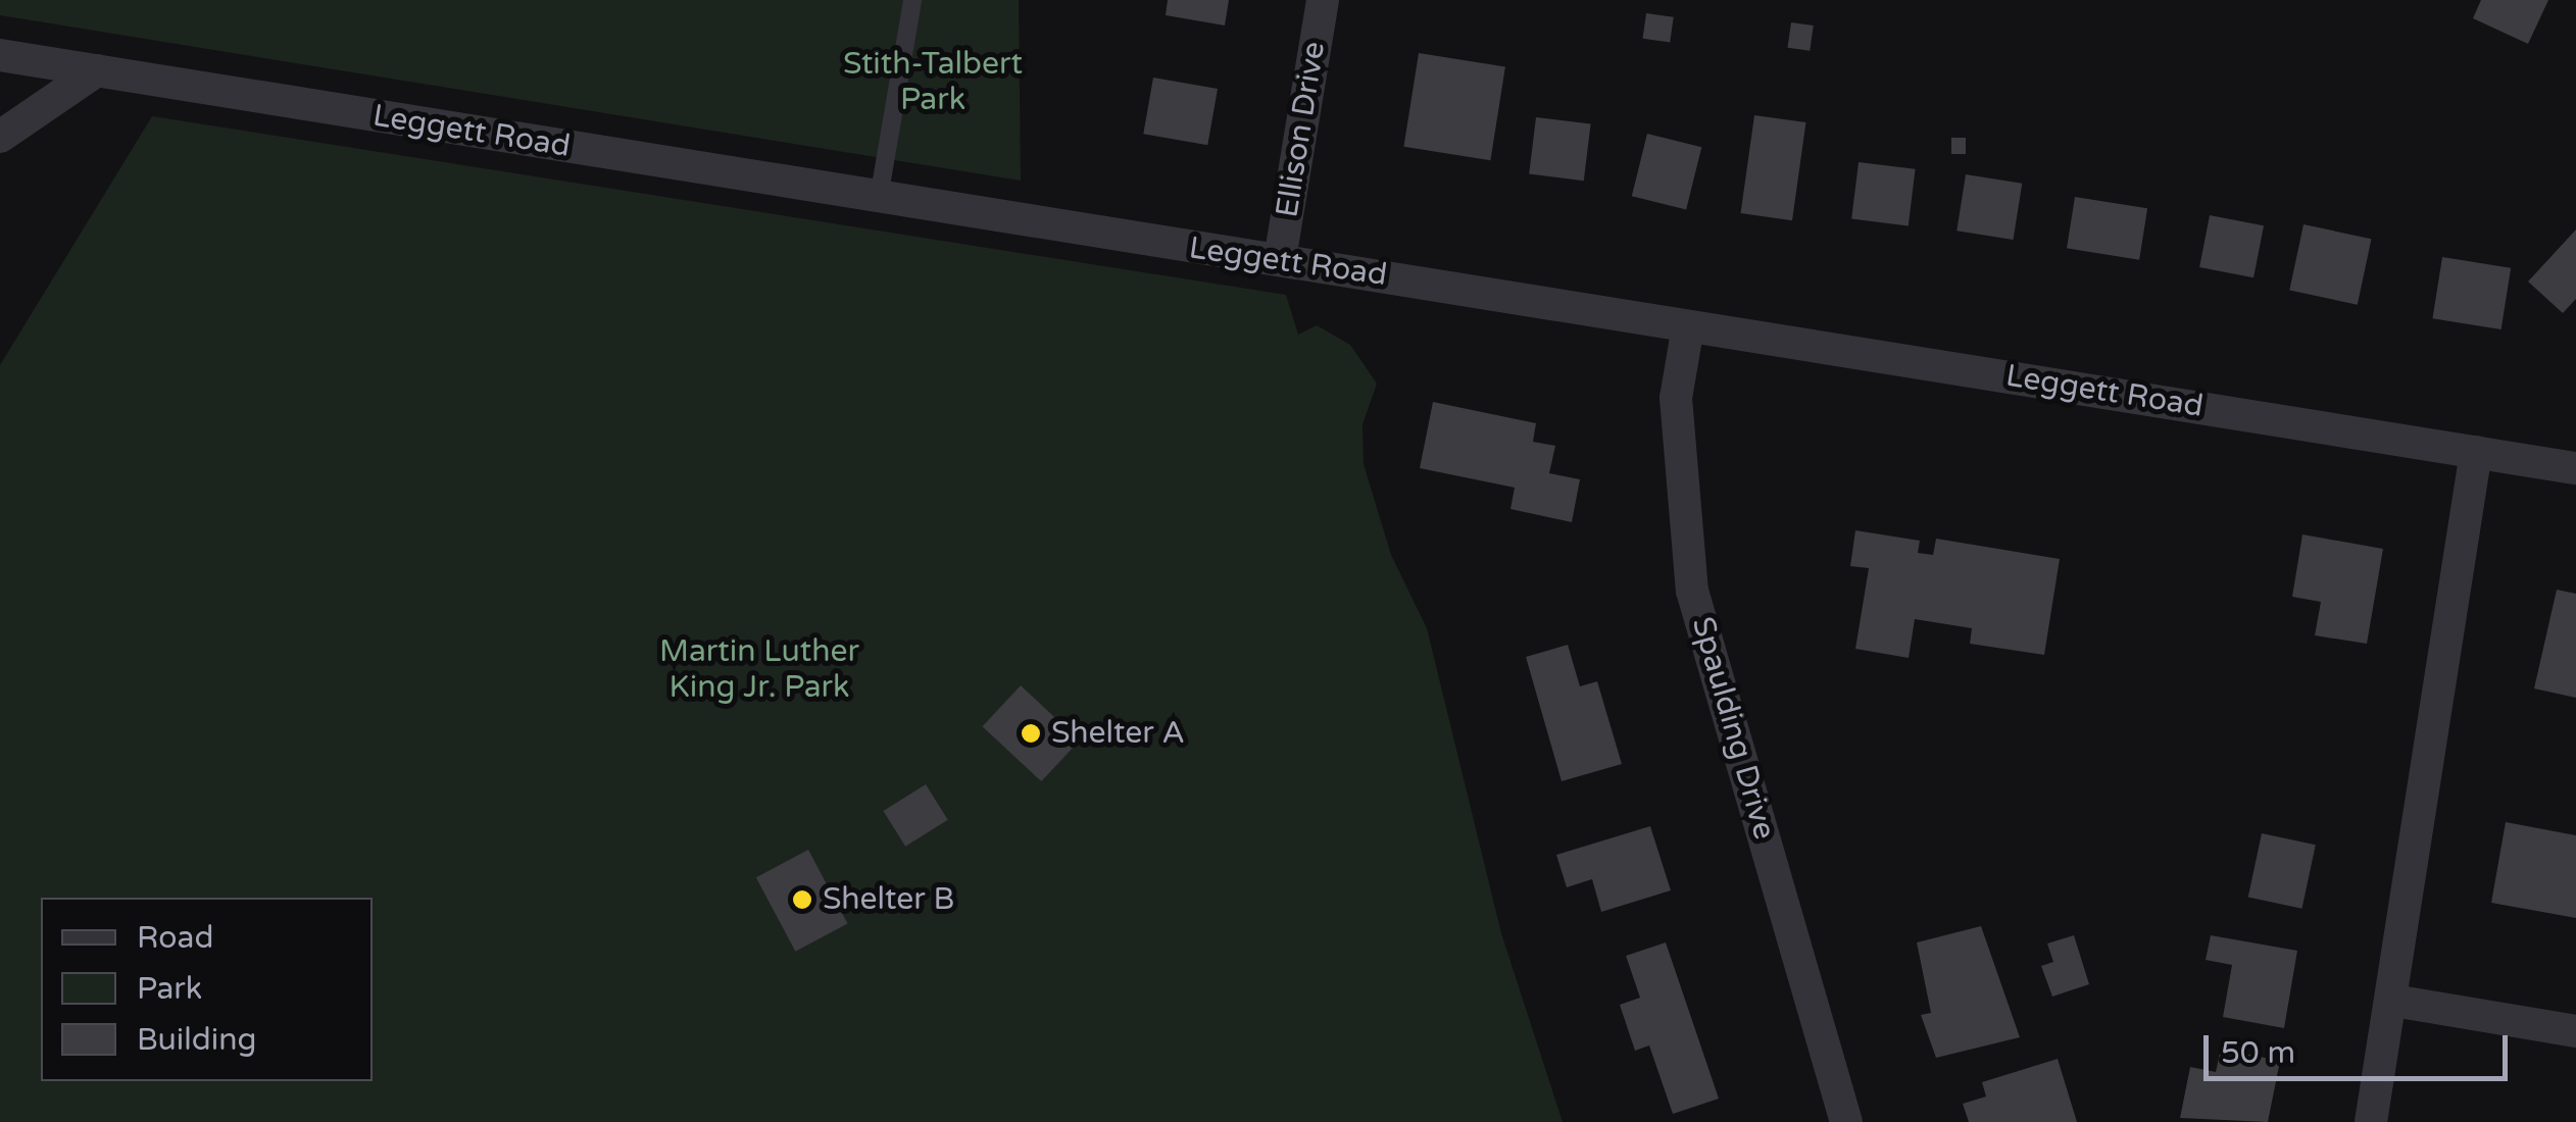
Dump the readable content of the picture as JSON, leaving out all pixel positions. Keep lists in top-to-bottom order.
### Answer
{
  "streets": {
    "street": ["Ellison Drive", "Leggett Road", "Spaulding Drive"]
  },
  "crossings": [
    ["Ellison Drive", "Leggett Road"],
    ["Leggett Road", "Spaulding Drive"]
  ],
  "parks": ["Stith-Talbert Park", "Martin Luther King Jr. Park"],
  "places": ["Shelter A", "Shelter B"],
  "legend": ["Road", "Park", "Building"],
  "scale_bar": "50 m"
}
